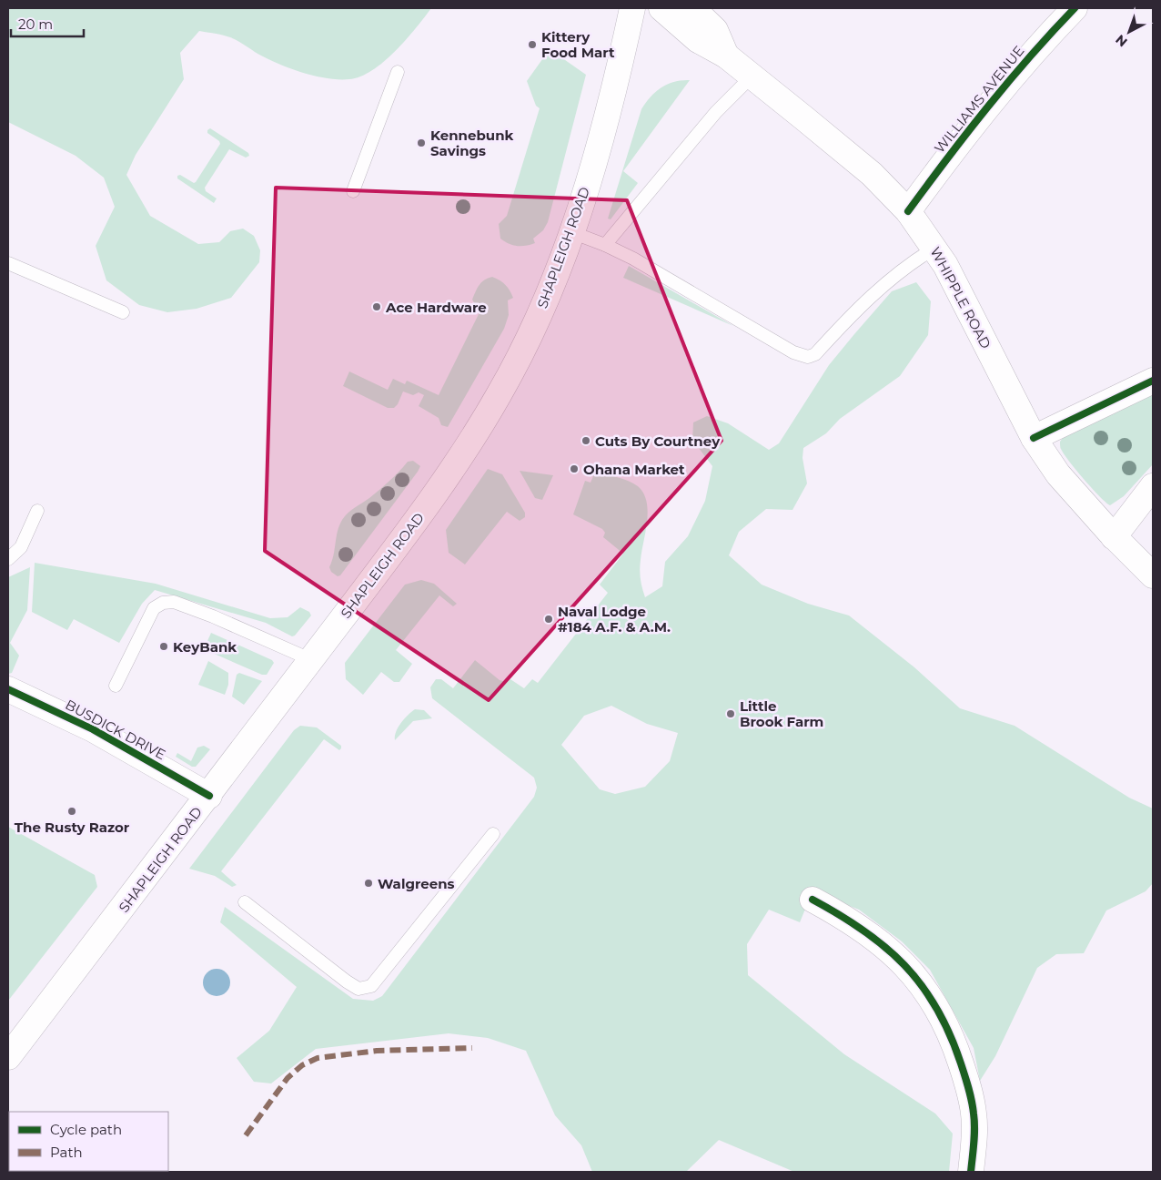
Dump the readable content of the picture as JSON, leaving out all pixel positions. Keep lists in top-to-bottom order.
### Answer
{
  "streets": {
    "main road": [
      "WILLIAMS AVENUE",
      "SHAPLEIGH ROAD",
      "WHIPPLE ROAD",
      "BUSDICK DRIVE"
    ]
  },
  "crossings": [
    ["WILLIAMS AVENUE", "WHIPPLE ROAD"],
    ["SHAPLEIGH ROAD", "BUSDICK DRIVE"]
  ],
  "places": [
    "Kittery Food Mart",
    "Kennebunk Savings",
    "Ace Hardware",
    "Cuts By Courtney",
    "Ohana Market",
    "Naval Lodge #184 A.F. & A.M.",
    "KeyBank",
    "Little Brook Farm",
    "The Rusty Razor",
    "Walgreens"
  ],
  "legend": ["Cycle path", "Path"],
  "scale_bar": "20 m",
  "north": "bottom left"
}
